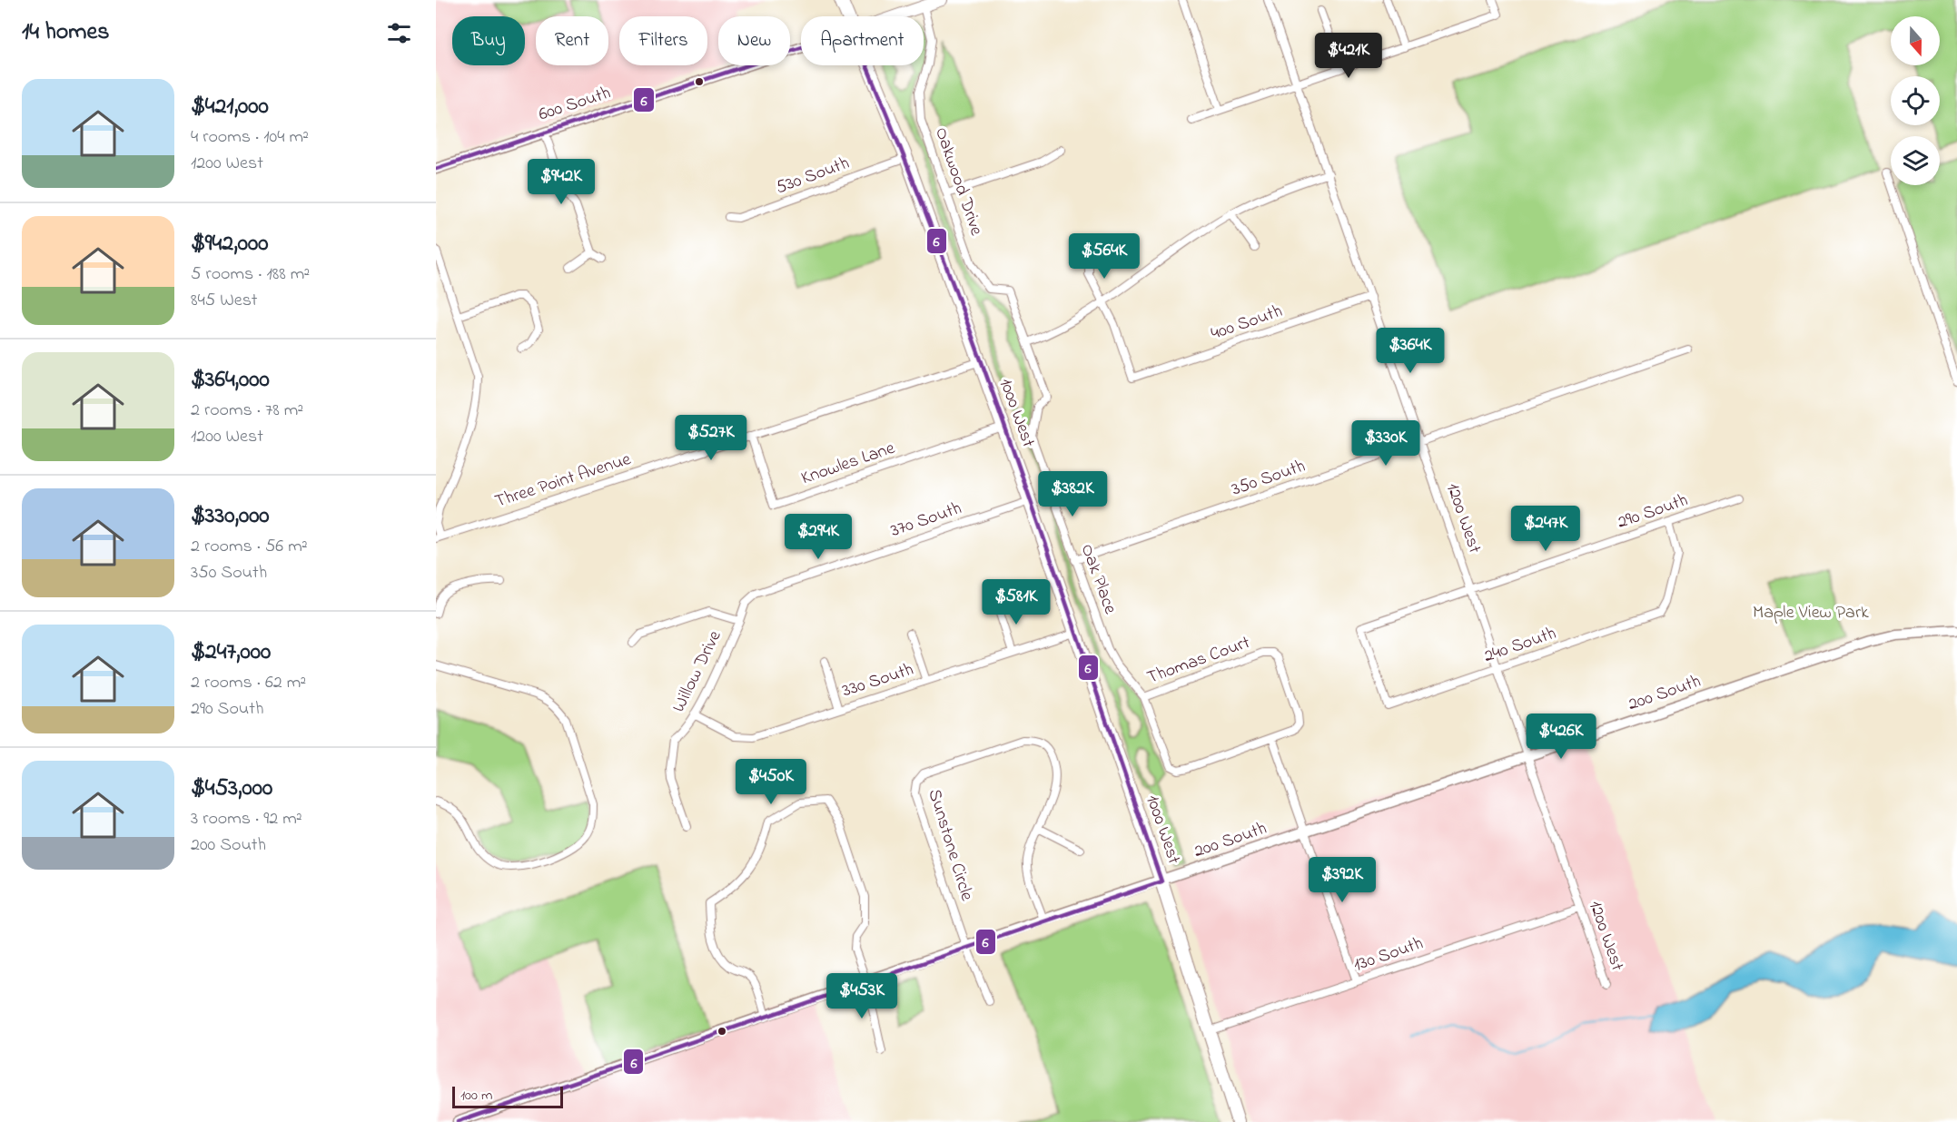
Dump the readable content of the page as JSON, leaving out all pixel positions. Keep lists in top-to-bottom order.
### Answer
{
  "streets": {
    "main road": ["600 South", "1000 West"],
    "street": [
      "530 South",
      "Oakwood Drive",
      "400 South",
      "Knowles Lane",
      "350 South",
      "Three Point Avenue",
      "290 South",
      "1200 West",
      "370 South",
      "Oak Place",
      "240 South",
      "Thomas Court",
      "Willow Drive",
      "330 South",
      "200 South",
      "Sunstone Circle",
      "130 South"
    ]
  },
  "crossings": [
    ["600 South", "Oakwood Drive"],
    ["530 South", "1000 West"],
    ["Oakwood Drive", "Oak Place"],
    ["400 South", "1200 West"],
    ["1000 West", "Knowles Lane"],
    ["1000 West", "Three Point Avenue"],
    ["1000 West", "370 South"],
    ["1000 West", "330 South"],
    ["1000 West", "200 South"],
    ["1000 West", "130 South"],
    ["Knowles Lane", "Three Point Avenue"],
    ["350 South", "1200 West"],
    ["350 South", "Oak Place"],
    ["290 South", "1200 West"],
    ["290 South", "240 South"],
    ["1200 West", "240 South"],
    ["1200 West", "200 South"],
    ["1200 West", "130 South"],
    ["370 South", "Willow Drive"],
    ["Oak Place", "Thomas Court"],
    ["Willow Drive", "330 South"],
    ["200 South", "Sunstone Circle"]
  ],
  "parks": ["Maple View Park"],
  "lines": ["transit line 6"],
  "scale_bar": "100 m",
  "north": "bottom",
  "page": {
    "heading": "14 homes",
    "chip": [
      "Buy",
      "Rent",
      "Filters",
      "New",
      "Apartment"
    ],
    "price": [
      "$421K",
      "$942K",
      "$564K",
      "$364K",
      "$527K",
      "$330K",
      "$382K",
      "$247K",
      "$294K",
      "$581K",
      "$426K",
      "$450K",
      "$392K",
      "$453K"
    ],
    "list": [
      {
        "name": "$421,000",
        "note": "4 rooms · 104 m² · 1200 West"
      },
      {
        "name": "$942,000",
        "note": "5 rooms · 188 m² · 845 West"
      },
      {
        "name": "$364,000",
        "note": "2 rooms · 78 m² · 1200 West"
      },
      {
        "name": "$330,000",
        "note": "2 rooms · 56 m² · 350 South"
      },
      {
        "name": "$247,000",
        "note": "2 rooms · 62 m² · 290 South"
      },
      {
        "name": "$453,000",
        "note": "3 rooms · 92 m² · 200 South"
      }
    ],
    "scale": "100 m"
  }
}
